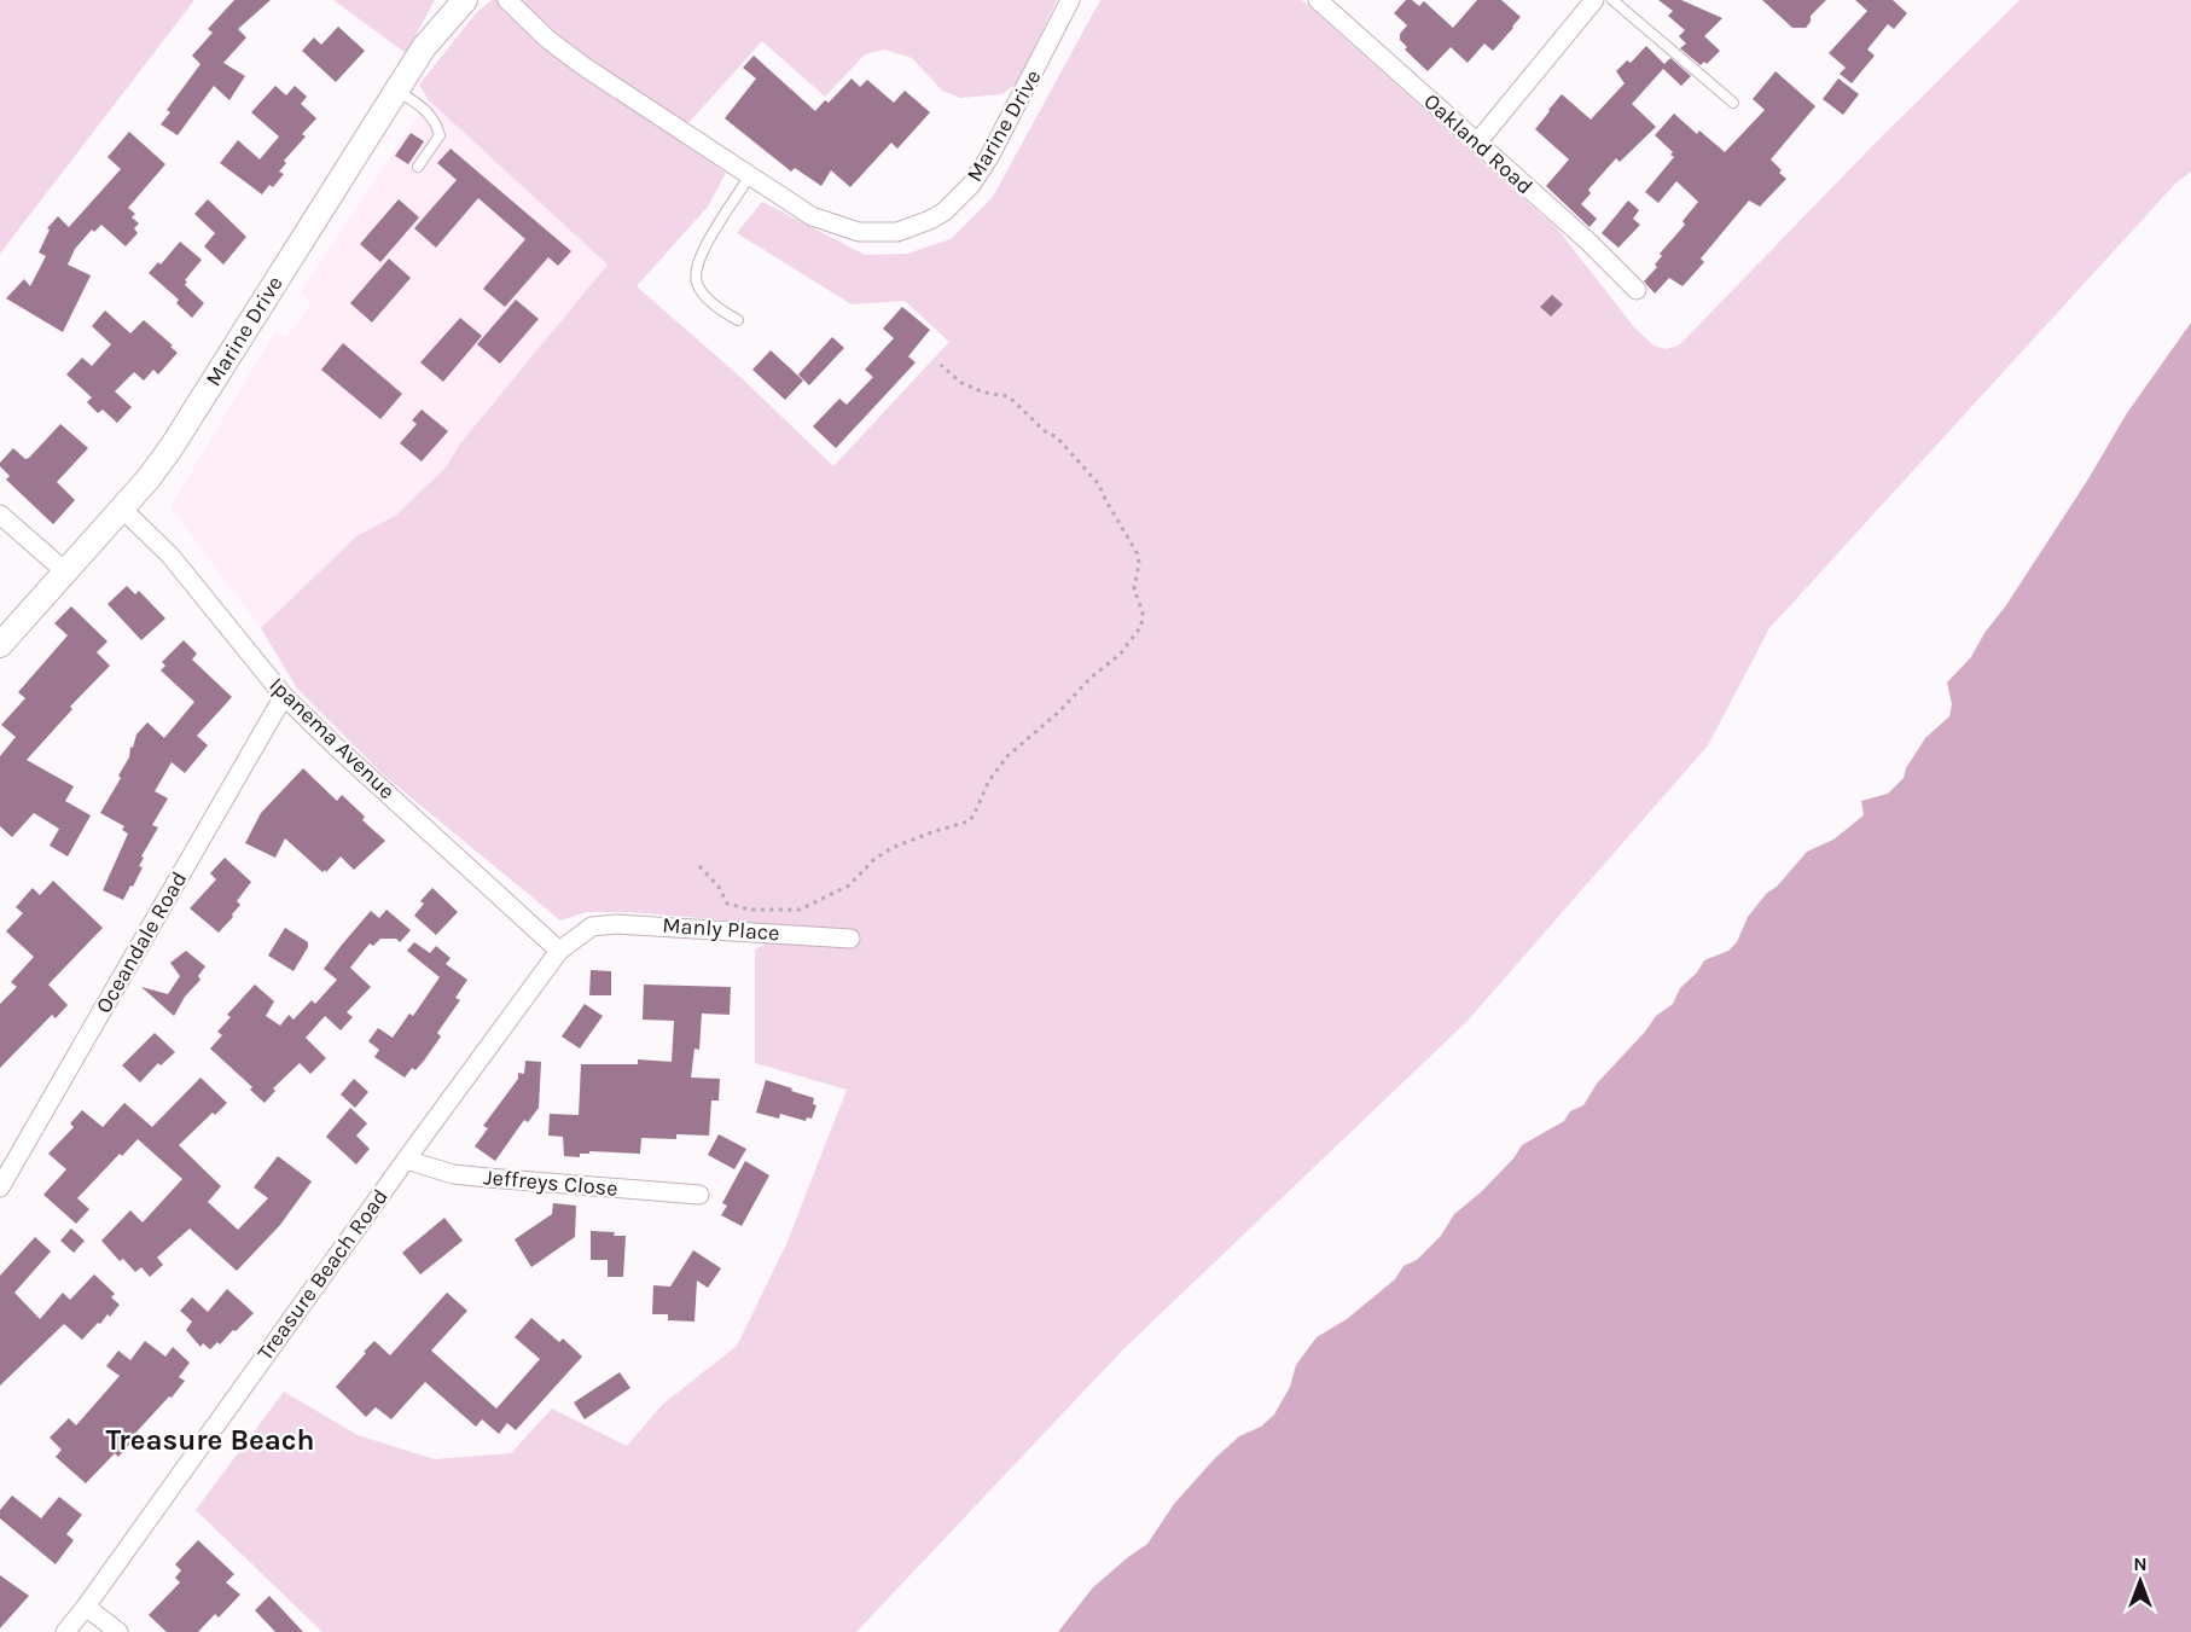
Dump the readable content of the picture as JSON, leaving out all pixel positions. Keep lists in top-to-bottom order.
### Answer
{
  "streets": {
    "street": [
      "Marine Drive",
      "Oakland Road",
      "Ipanema Avenue",
      "Manly Place",
      "Oceandale Road",
      "Jeffreys Close",
      "Treasure Beach Road"
    ]
  },
  "crossings": [
    ["Marine Drive", "Ipanema Avenue"],
    ["Ipanema Avenue", "Oceandale Road"],
    ["Ipanema Avenue", "Treasure Beach Road"],
    ["Manly Place", "Treasure Beach Road"],
    ["Jeffreys Close", "Treasure Beach Road"]
  ],
  "districts": ["Treasure Beach"],
  "north": "top"
}
